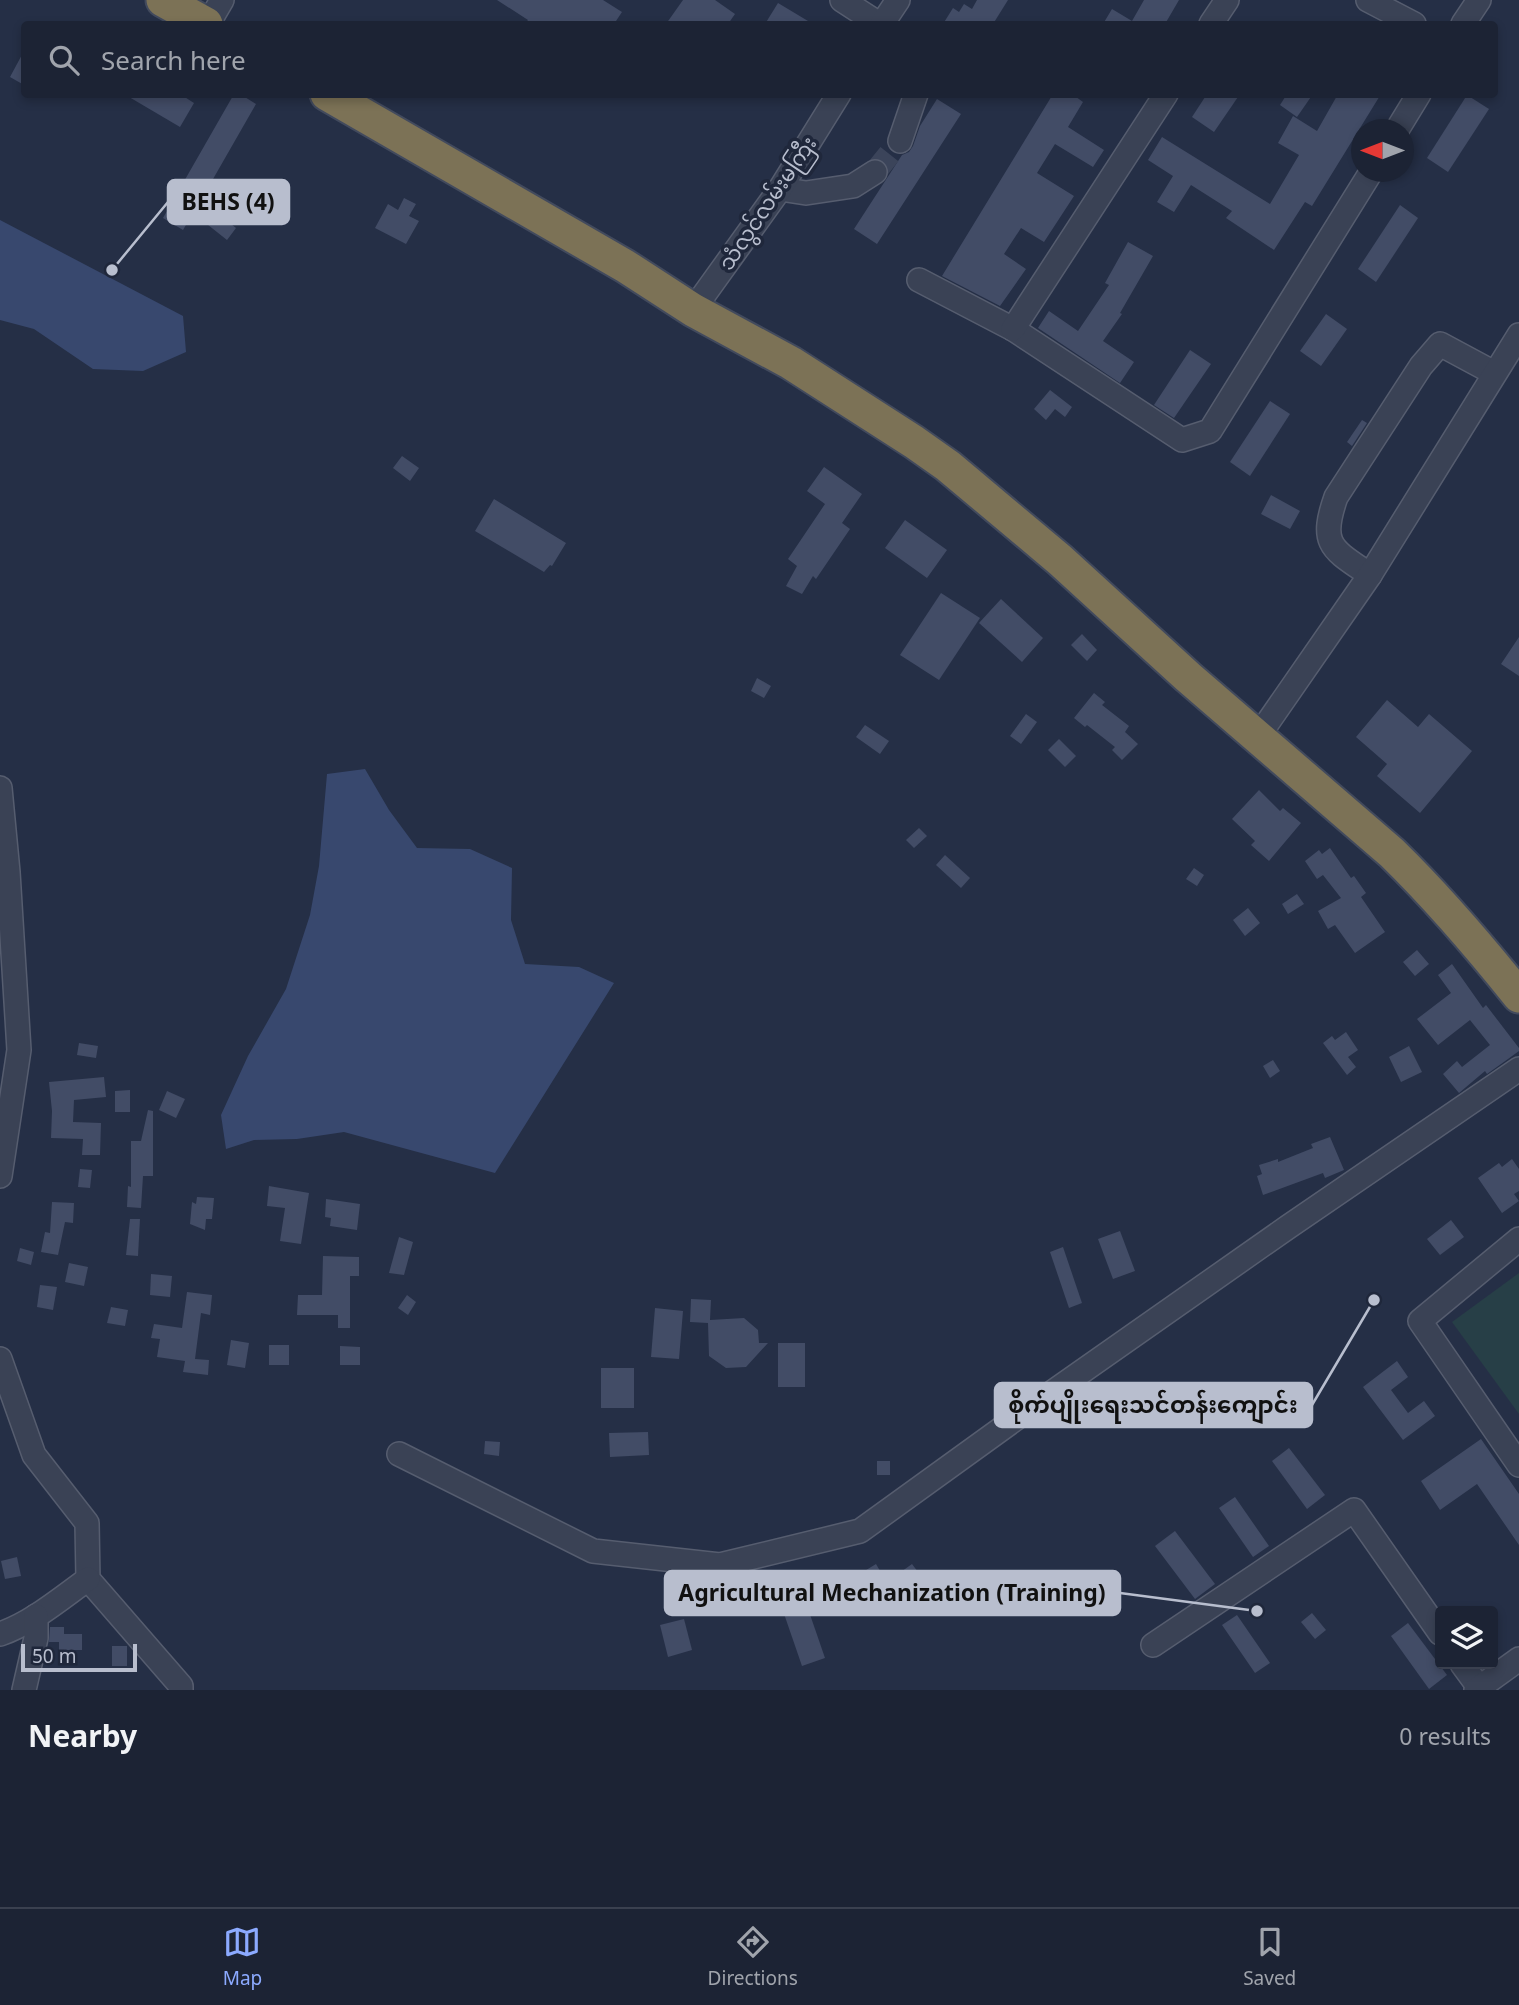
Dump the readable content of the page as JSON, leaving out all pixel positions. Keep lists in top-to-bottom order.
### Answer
{
  "streets": {
    "street": ["သံလွင်လမ်းမကြီး"]
  },
  "places": ["BEHS (4)", "စိုက်ပျိုးရေးသင်တန်းကျောင်း", "Agricultural Mechanization (Training)"],
  "scale_bar": "50 m",
  "north": "left",
  "page": {
    "search": "Search here",
    "scale": "50 m",
    "heading": ["Nearby", "0 results"],
    "nav": ["Map", "Directions", "Saved"]
  }
}
